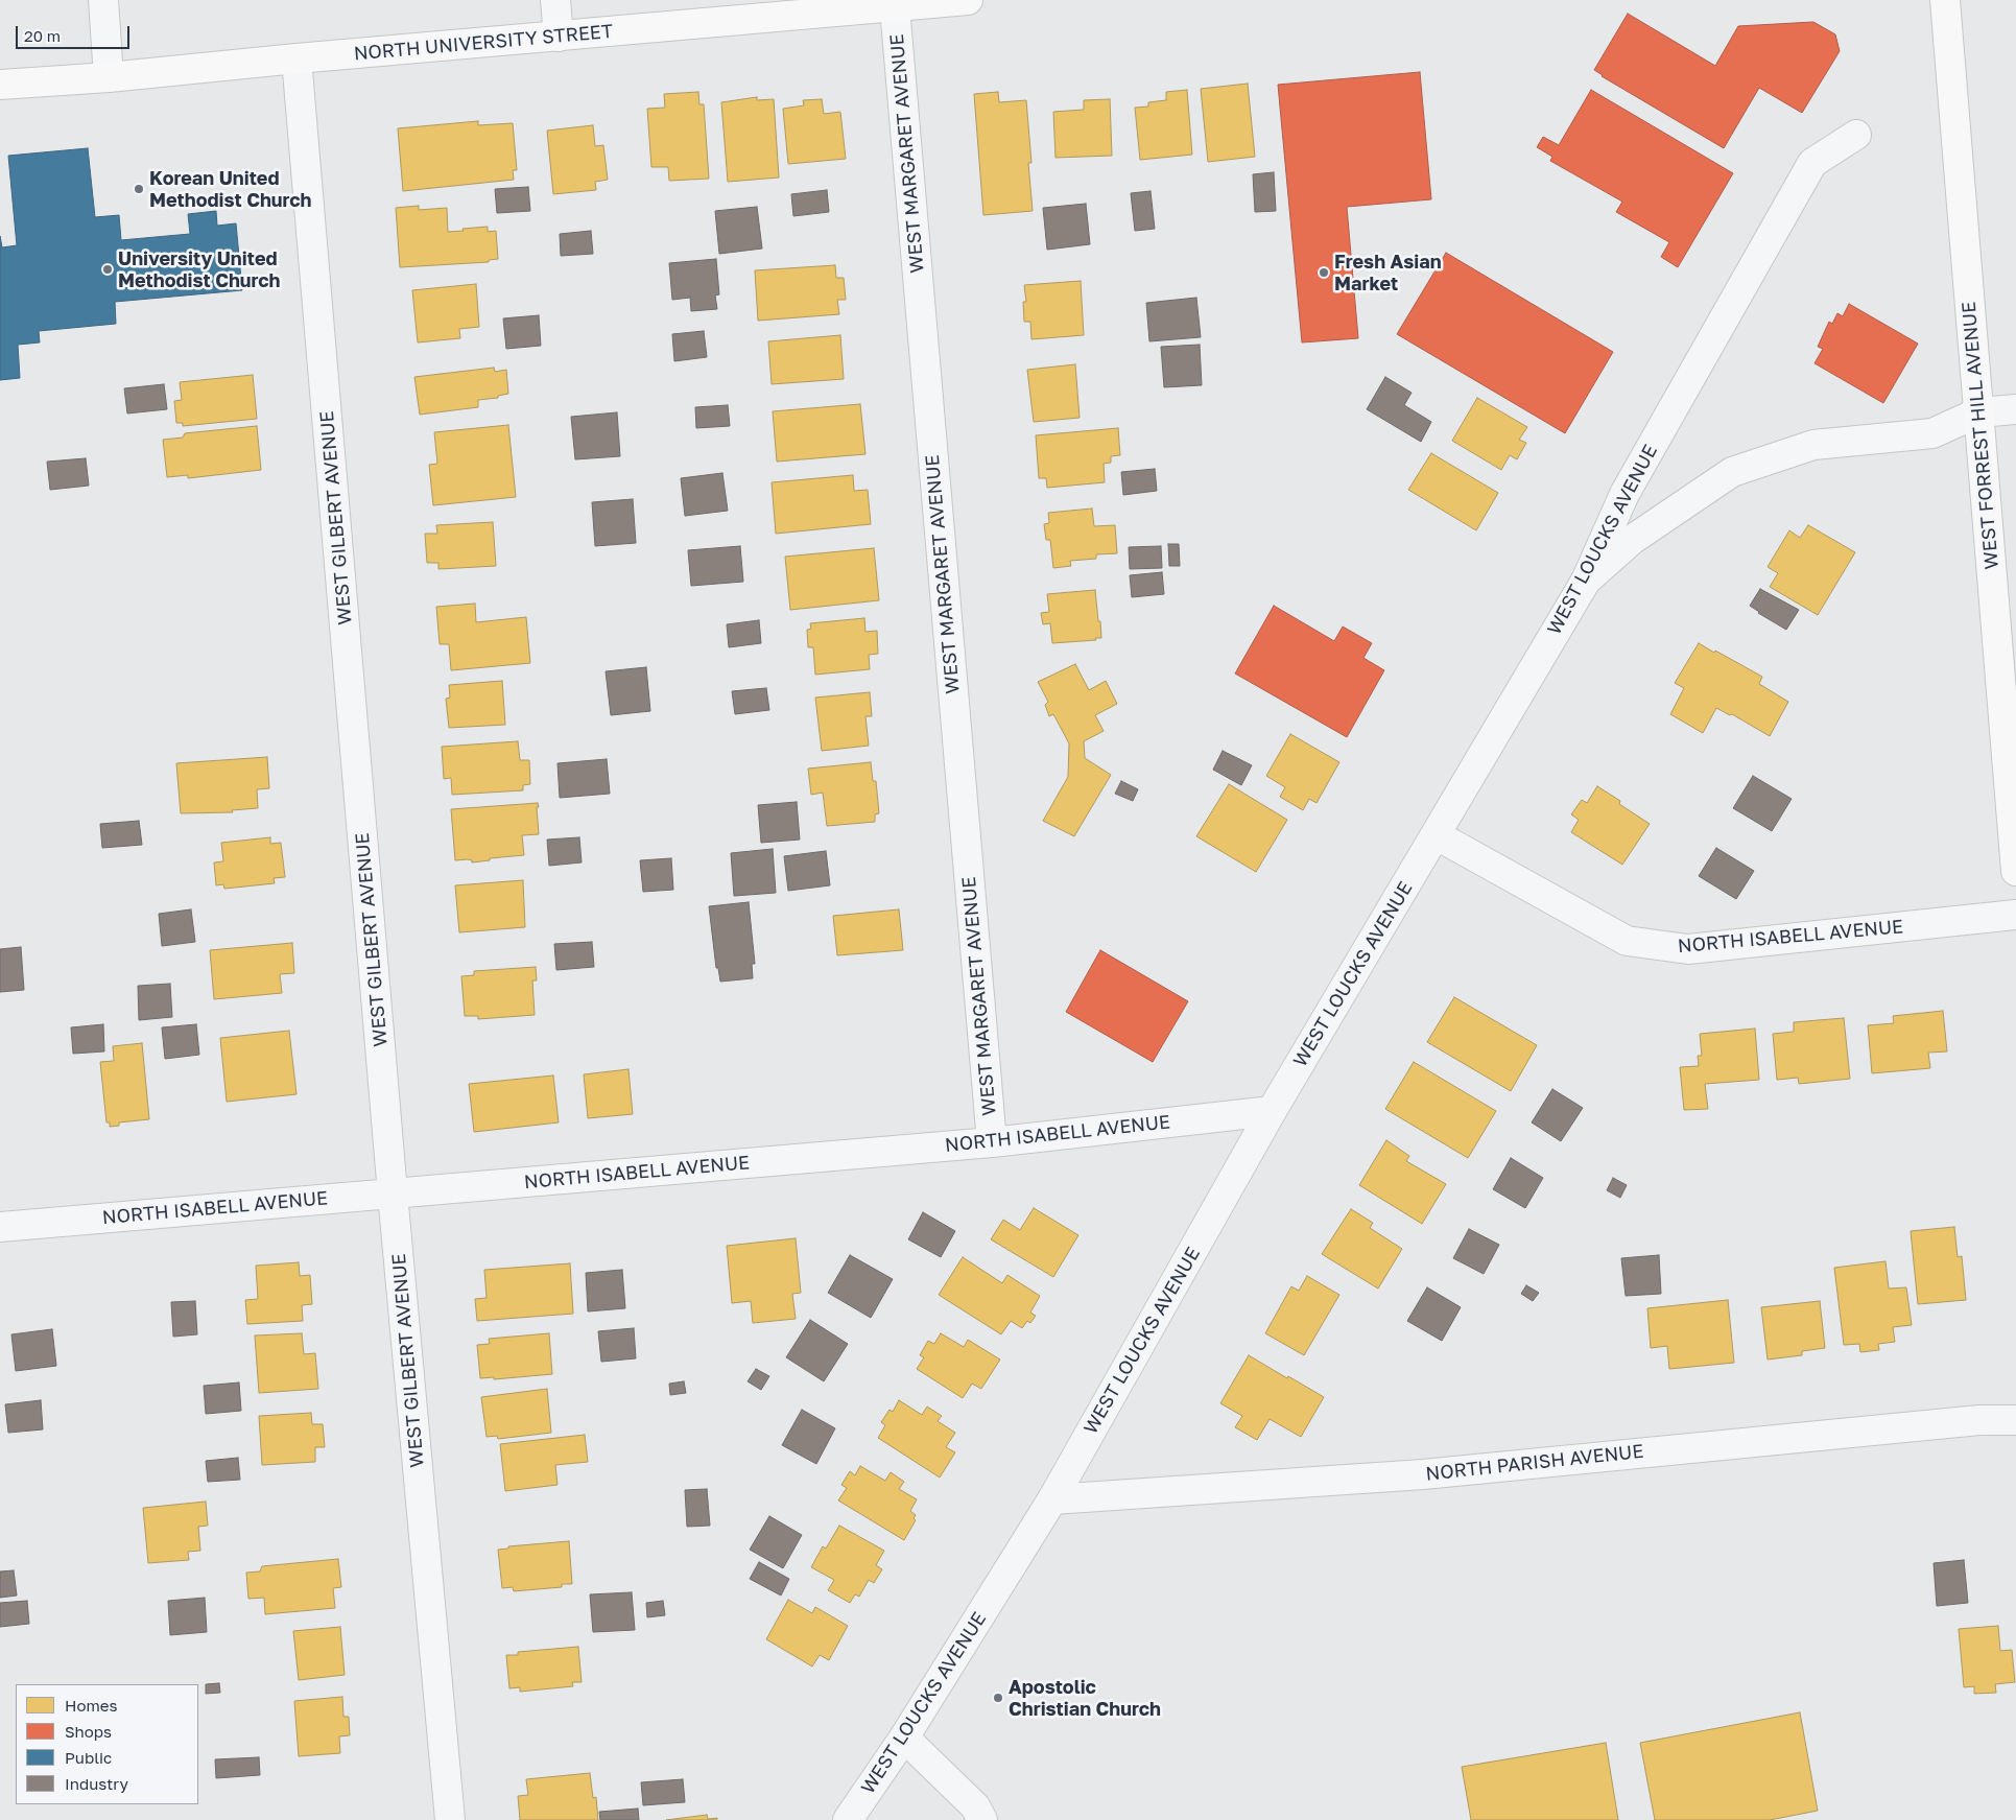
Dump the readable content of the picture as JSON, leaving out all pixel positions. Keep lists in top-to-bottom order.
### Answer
{
  "streets": {
    "main road": ["NORTH UNIVERSITY STREET", "WEST FORREST HILL AVENUE"],
    "street": [
      "WEST MARGARET AVENUE",
      "WEST GILBERT AVENUE",
      "WEST LOUCKS AVENUE",
      "NORTH ISABELL AVENUE",
      "NORTH PARISH AVENUE"
    ]
  },
  "crossings": [
    ["NORTH UNIVERSITY STREET", "WEST MARGARET AVENUE"],
    ["NORTH UNIVERSITY STREET", "WEST GILBERT AVENUE"],
    ["WEST MARGARET AVENUE", "NORTH ISABELL AVENUE"],
    ["WEST GILBERT AVENUE", "NORTH ISABELL AVENUE"],
    ["WEST LOUCKS AVENUE", "NORTH ISABELL AVENUE"],
    ["WEST LOUCKS AVENUE", "NORTH PARISH AVENUE"]
  ],
  "places": [
    "Korean United Methodist Church",
    "University United Methodist Church",
    "Fresh Asian Market",
    "Apostolic Christian Church"
  ],
  "legend": [
    "Homes",
    "Shops",
    "Public",
    "Industry"
  ],
  "scale_bar": "20 m"
}
